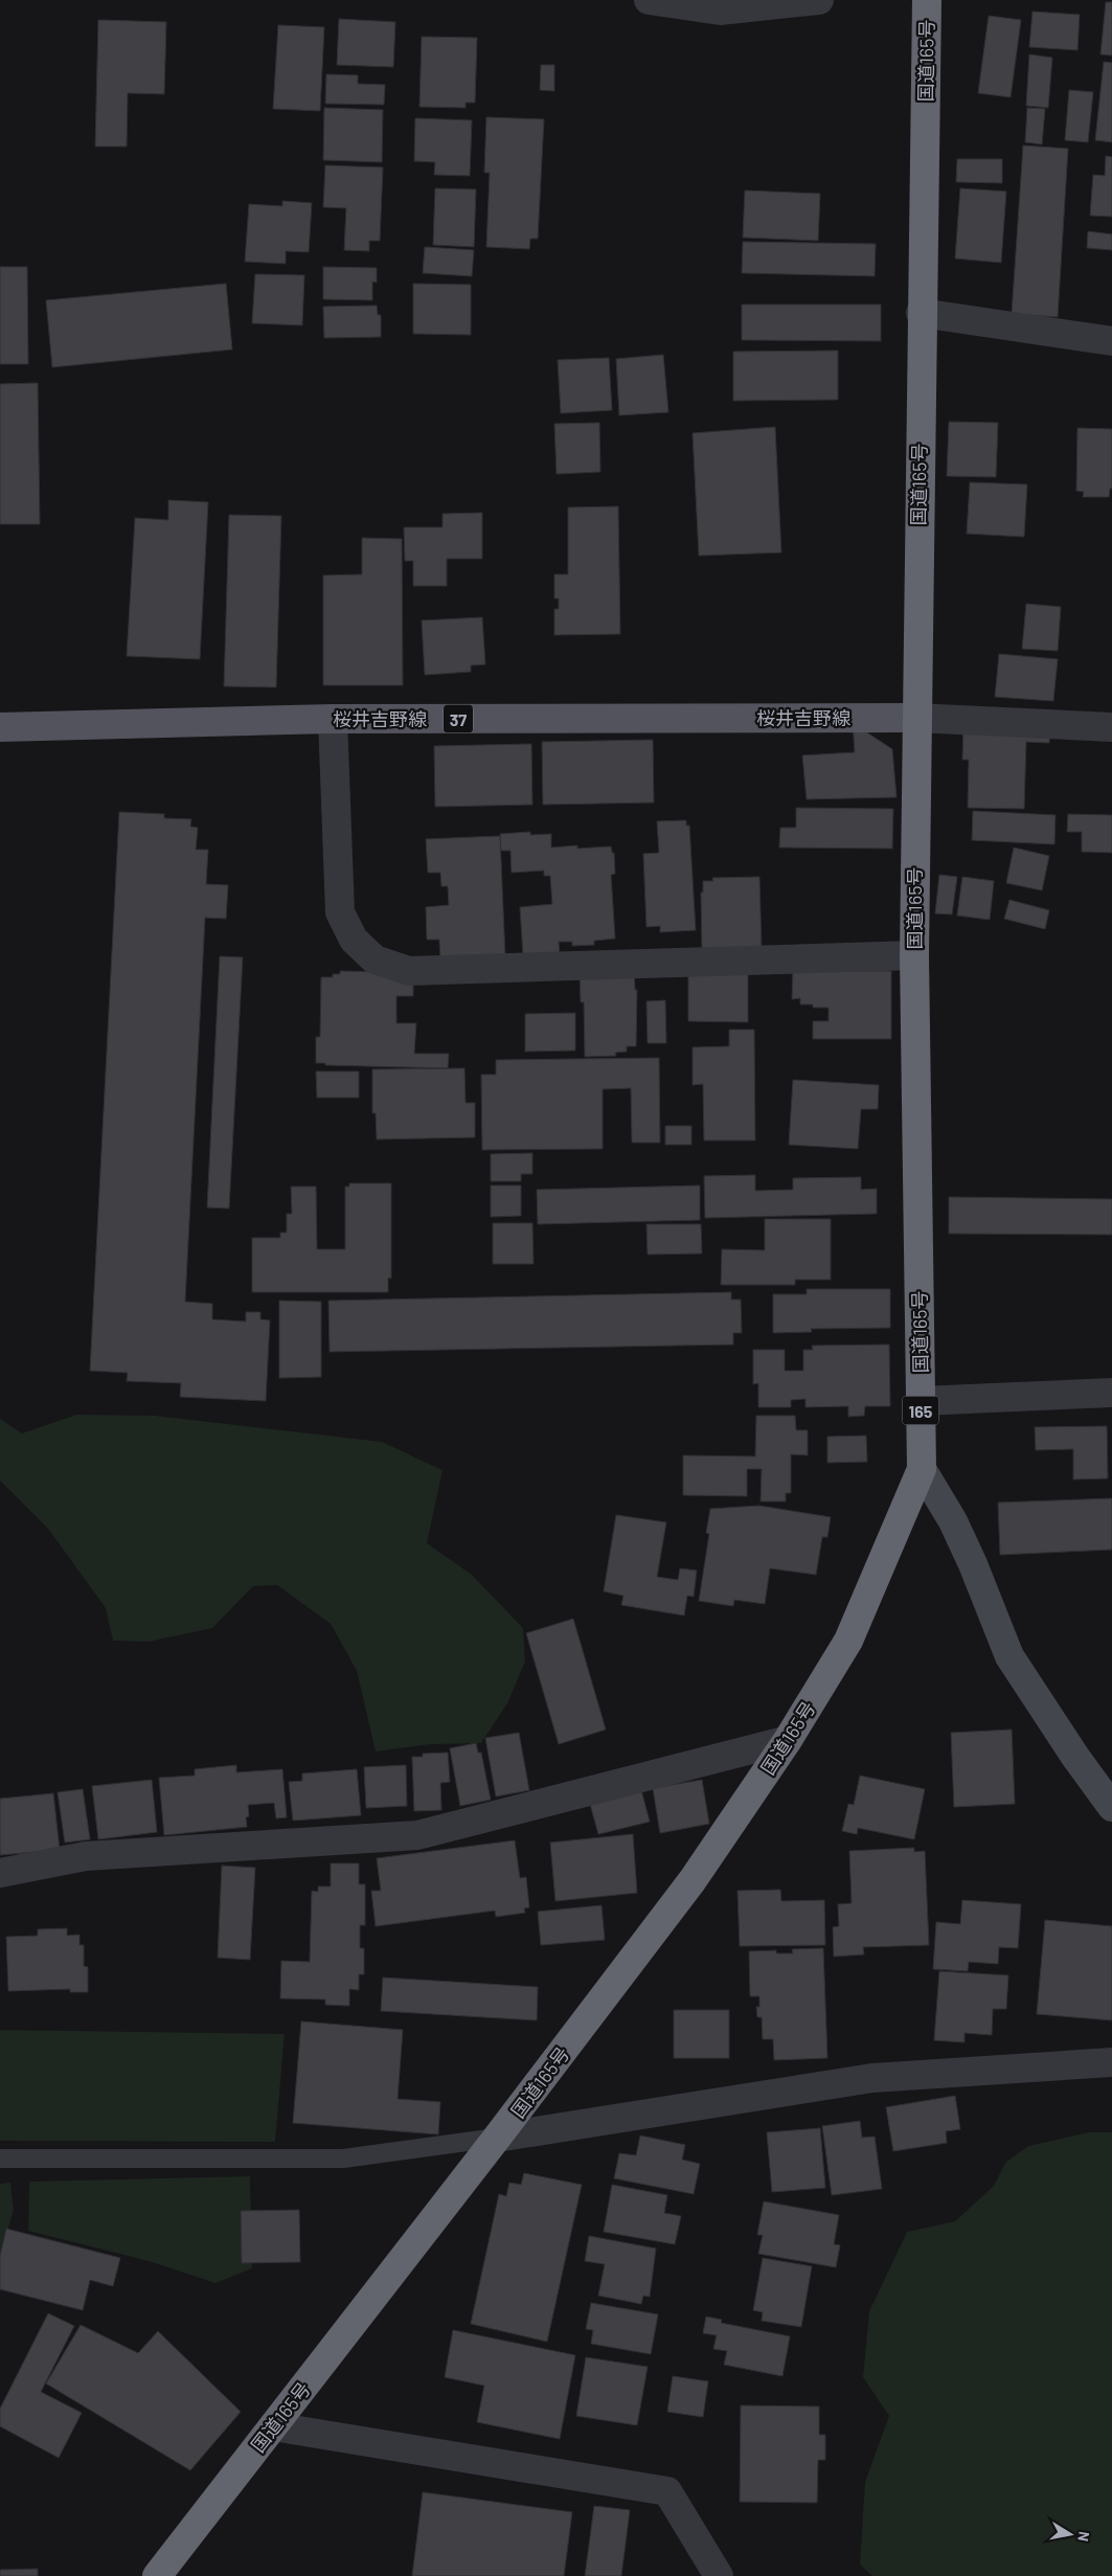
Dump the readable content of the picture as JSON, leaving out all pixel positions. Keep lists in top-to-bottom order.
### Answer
{
  "streets": {
    "highway": ["国道165号", "165"],
    "main road": ["桜井吉野線", "37"]
  },
  "crossings": [
    ["国道165号", "桜井吉野線"]
  ],
  "north": "right"
}
